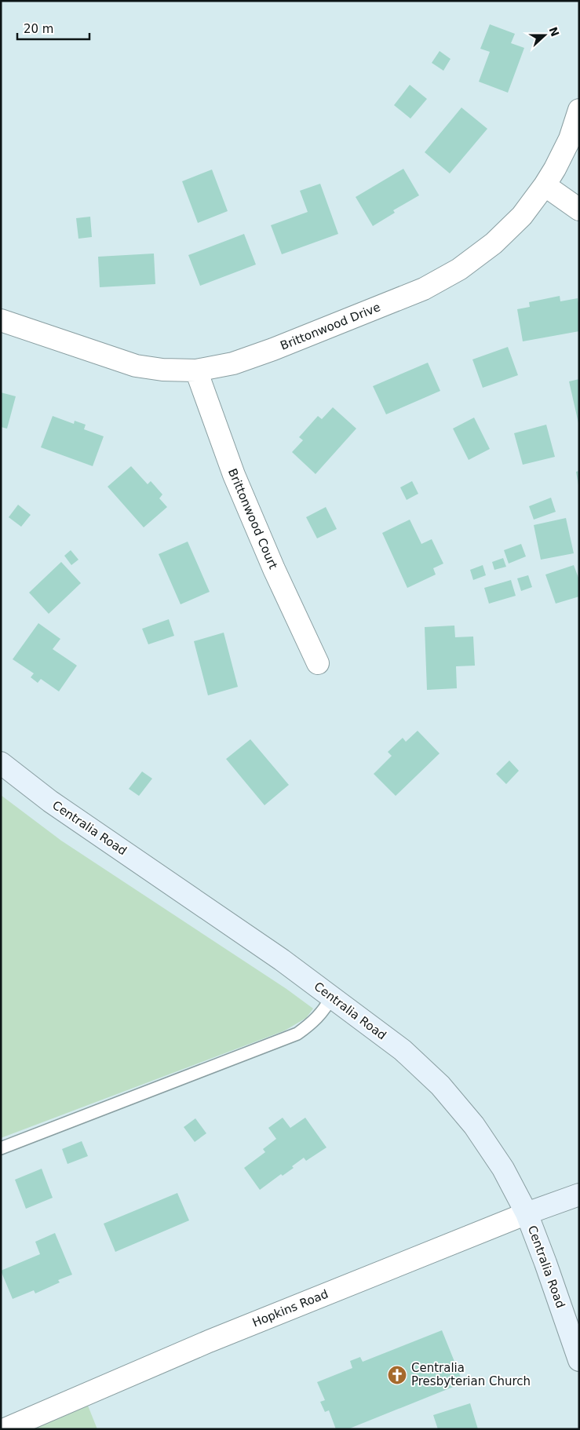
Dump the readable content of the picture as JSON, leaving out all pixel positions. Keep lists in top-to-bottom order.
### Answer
{
  "streets": {
    "main road": ["Centralia Road", "Hopkins Road"],
    "street": ["Brittonwood Drive", "Brittonwood Court"]
  },
  "crossings": [
    ["Brittonwood Drive", "Brittonwood Court"],
    ["Centralia Road", "Hopkins Road"]
  ],
  "places": {
    "church": ["Centralia Presbyterian Church"]
  },
  "scale_bar": "20 m",
  "north": "right"
}
